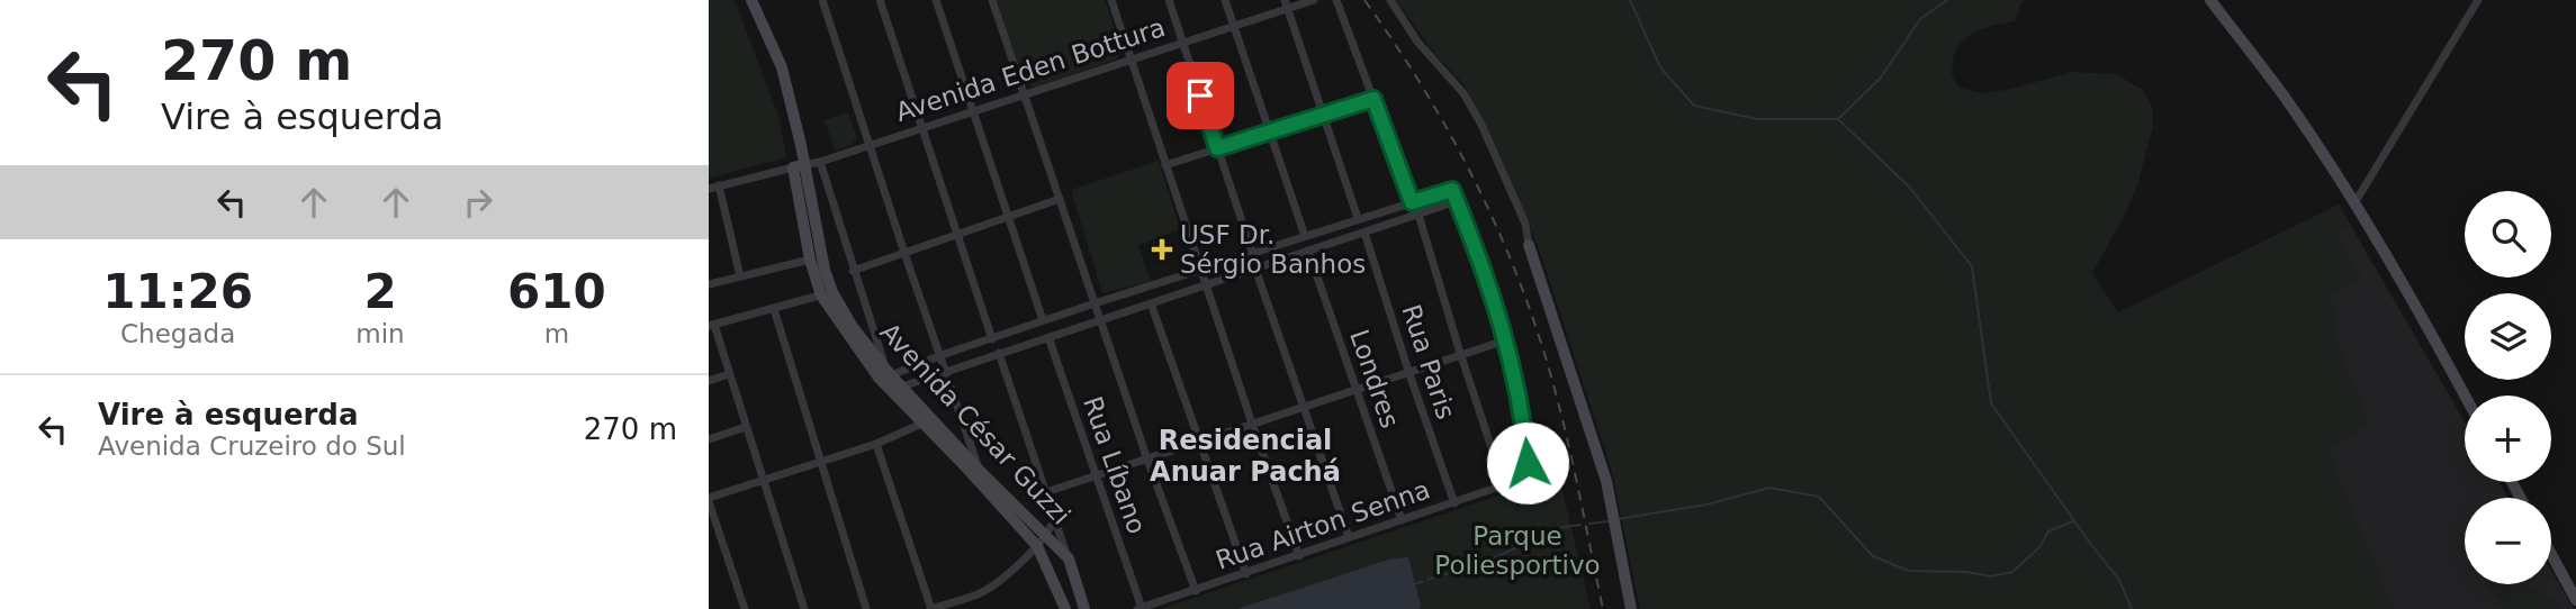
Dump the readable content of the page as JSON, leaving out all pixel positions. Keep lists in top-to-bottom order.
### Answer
{
  "streets": {
    "street": [
      "Avenida Eden Bottura",
      "Rua Paris",
      "Londres",
      "Avenida César Guzzi",
      "Rua Líbano",
      "Rua Airton Senna"
    ]
  },
  "crossings": [
    ["Avenida Eden Bottura", "Avenida César Guzzi"],
    ["Rua Paris", "Rua Airton Senna"],
    ["Londres", "Rua Airton Senna"],
    ["Rua Líbano", "Rua Airton Senna"]
  ],
  "districts": ["Residencial Anuar Pachá"],
  "parks": ["Parque Poliesportivo"],
  "places": {
    "health": ["USF Dr. Sérgio Banhos"]
  },
  "page": {
    "turn": ["270 m", "Vire à esquerda"],
    "map_buttons": ["+", "−"],
    "eta": [
      "11:26",
      "Chegada",
      "2",
      "min",
      "610",
      "m"
    ],
    "list": [
      {
        "name": "Vire à esquerda",
        "note": "Avenida Cruzeiro do Sul",
        "value": "270 m"
      }
    ]
  }
}
